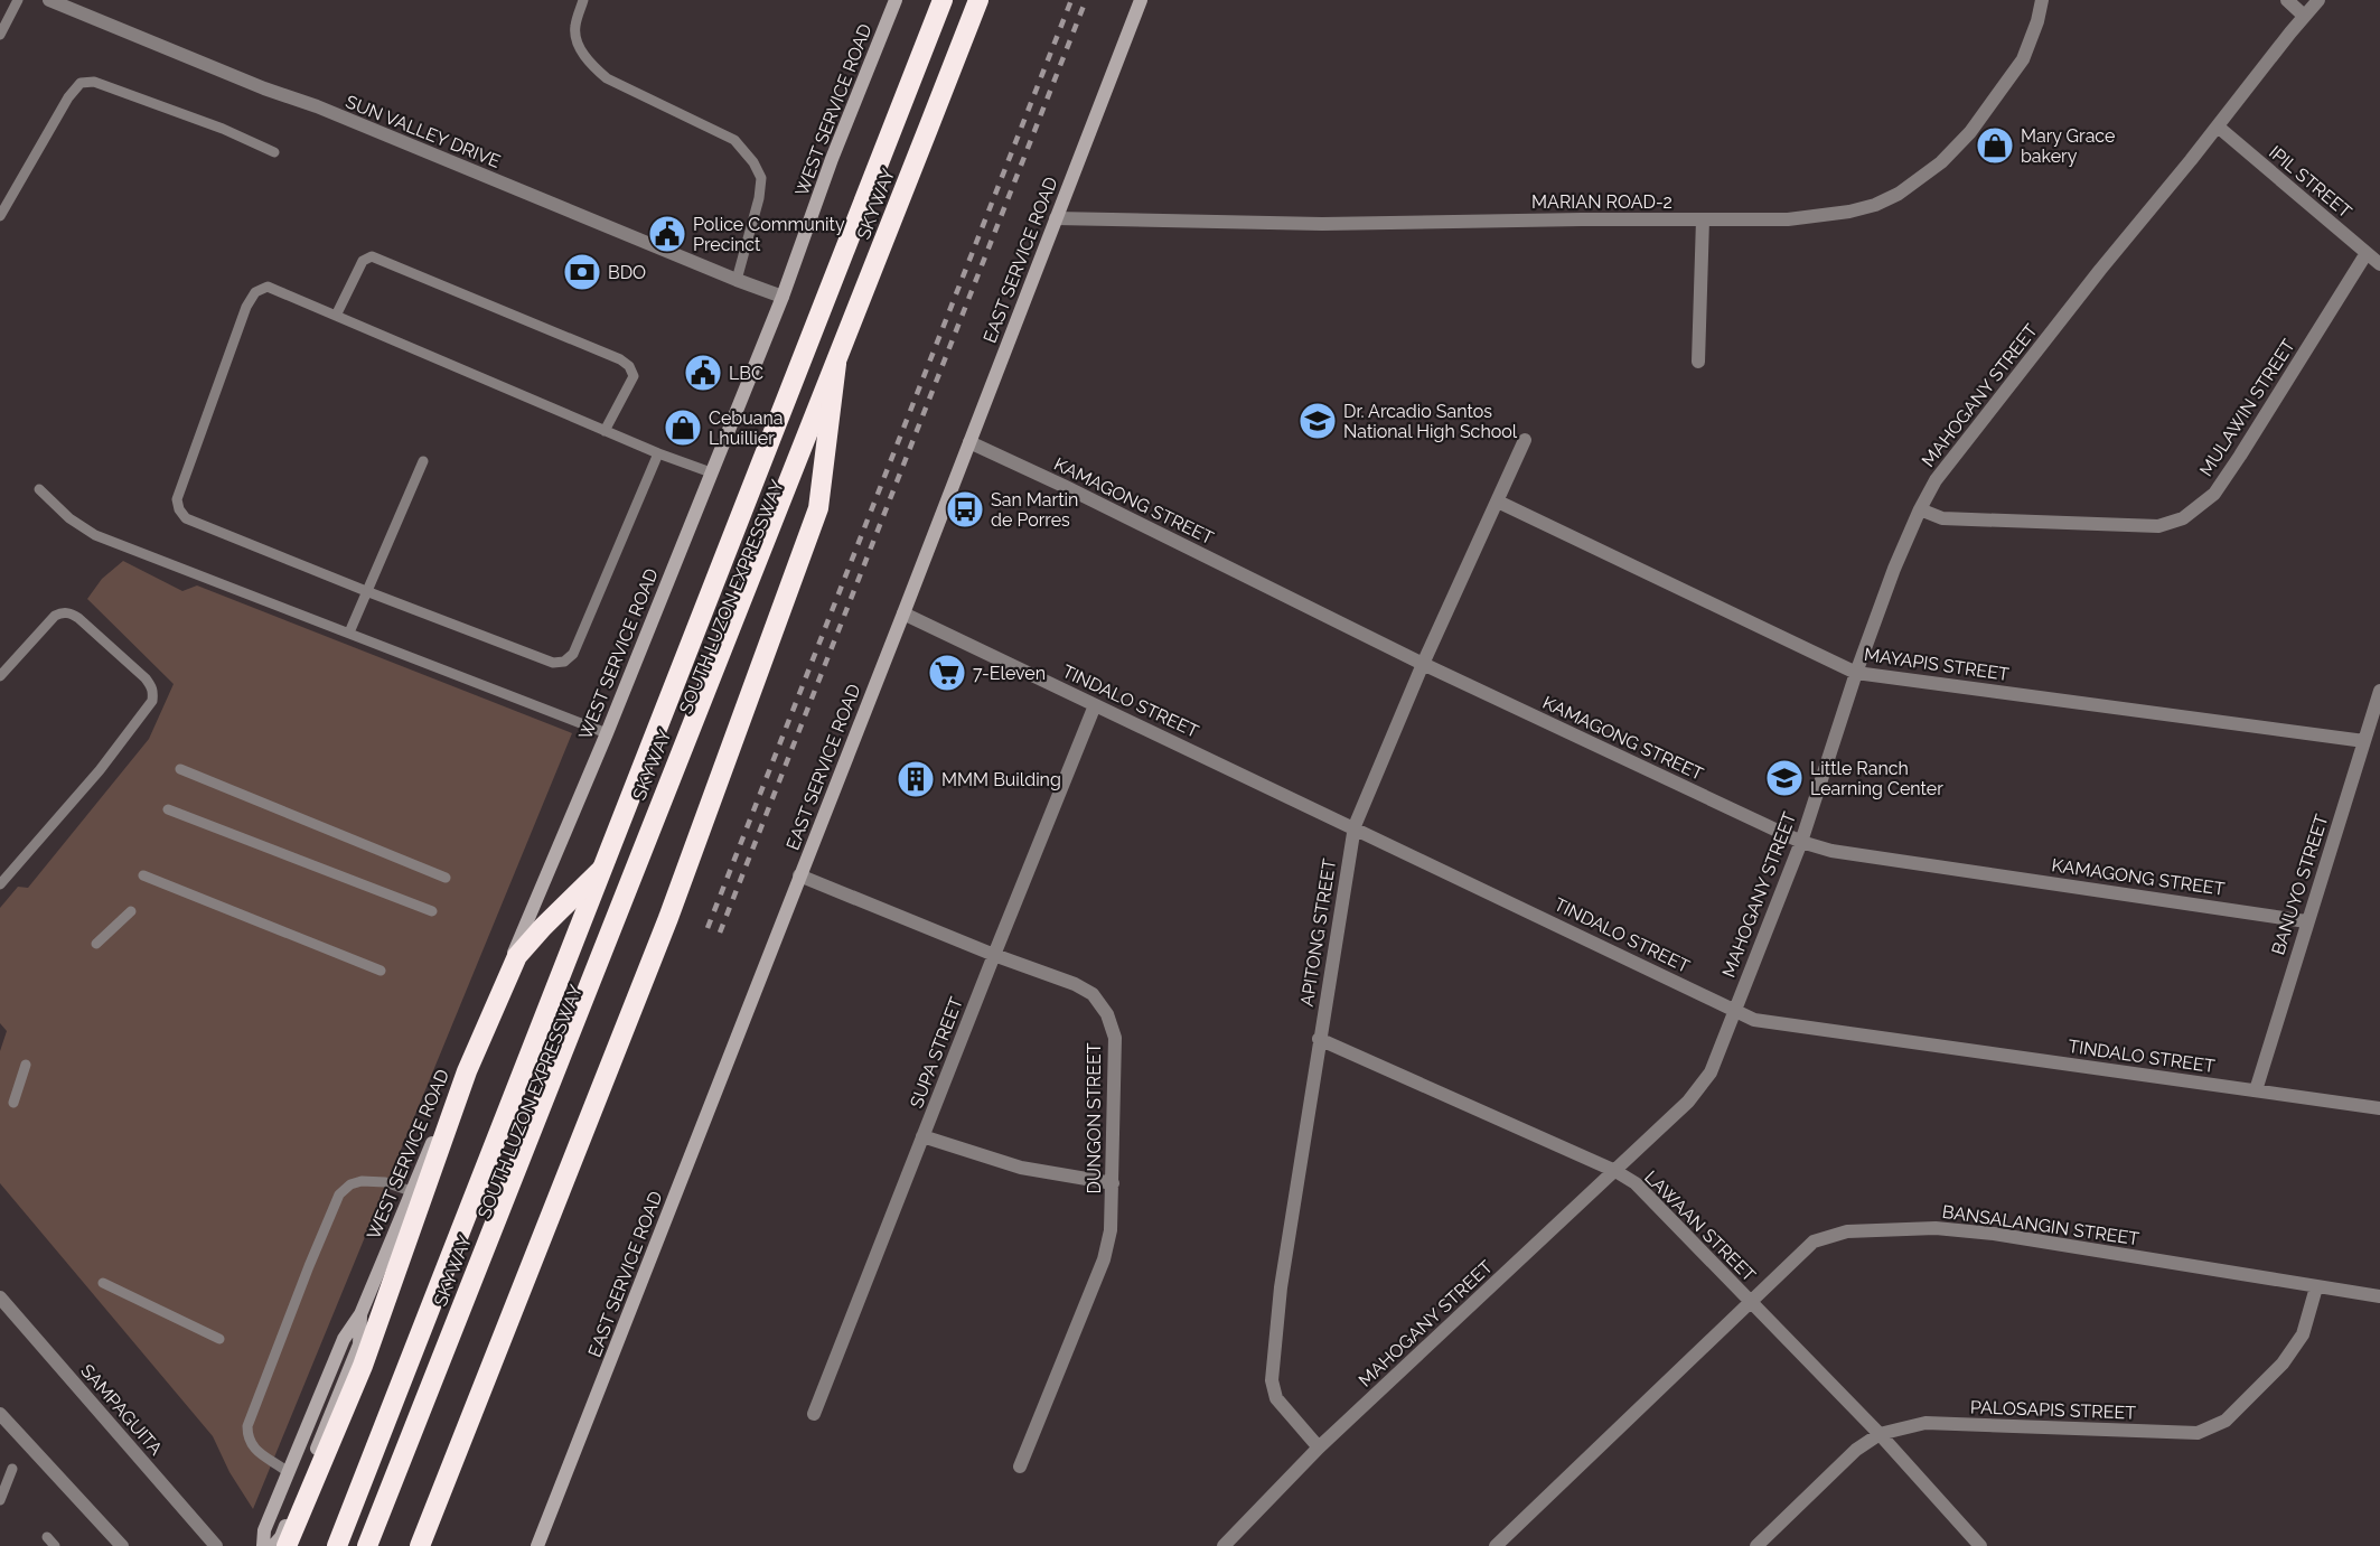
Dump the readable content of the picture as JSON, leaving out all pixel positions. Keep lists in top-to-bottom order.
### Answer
{
  "streets": {
    "highway": ["SKYWAY", "SOUTH LUZON EXPRESSWAY"],
    "main road": ["WEST SERVICE ROAD", "EAST SERVICE ROAD"],
    "street": [
      "SUN VALLEY DRIVE",
      "IPIL STREET",
      "MARIAN ROAD-2",
      "MAHOGANY STREET",
      "MULAWIN STREET",
      "KAMAGONG STREET",
      "MAYAPIS STREET",
      "TINDALO STREET",
      "BANUYO STREET",
      "APITONG STREET",
      "SUPA STREET",
      "DUNGON STREET",
      "BANSALANGIN STREET",
      "LAWAAN STREET",
      "SAMPAGUITA",
      "PALOSAPIS STREET"
    ]
  },
  "crossings": [
    ["WEST SERVICE ROAD", "SUN VALLEY DRIVE"],
    ["IPIL STREET", "MAHOGANY STREET"],
    ["IPIL STREET", "MULAWIN STREET"],
    ["MARIAN ROAD-2", "EAST SERVICE ROAD"],
    ["EAST SERVICE ROAD", "KAMAGONG STREET"],
    ["EAST SERVICE ROAD", "TINDALO STREET"],
    ["EAST SERVICE ROAD", "DUNGON STREET"],
    ["MAHOGANY STREET", "MULAWIN STREET"],
    ["MAHOGANY STREET", "KAMAGONG STREET"],
    ["MAHOGANY STREET", "MAYAPIS STREET"],
    ["MAHOGANY STREET", "TINDALO STREET"],
    ["MAHOGANY STREET", "APITONG STREET"],
    ["MAHOGANY STREET", "LAWAAN STREET"],
    ["KAMAGONG STREET", "BANUYO STREET"],
    ["KAMAGONG STREET", "APITONG STREET"],
    ["MAYAPIS STREET", "BANUYO STREET"],
    ["MAYAPIS STREET", "APITONG STREET"],
    ["TINDALO STREET", "BANUYO STREET"],
    ["TINDALO STREET", "APITONG STREET"],
    ["TINDALO STREET", "SUPA STREET"],
    ["APITONG STREET", "LAWAAN STREET"],
    ["SUPA STREET", "DUNGON STREET"],
    ["BANSALANGIN STREET", "LAWAAN STREET"],
    ["BANSALANGIN STREET", "PALOSAPIS STREET"],
    ["LAWAAN STREET", "PALOSAPIS STREET"]
  ],
  "places": {
    "shop": ["Mary Grace bakery", "Cebuana Lhuillier"],
    "public building": ["Police Community Precinct", "LBC"],
    "bank": ["BDO"],
    "school or university": ["Dr. Arcadio Santos National High School", "Little Ranch Learning Center"],
    "bus stop": ["San Martin de Porres"],
    "supermarket": ["7-Eleven"],
    "building": ["MMM Building"]
  }
}
